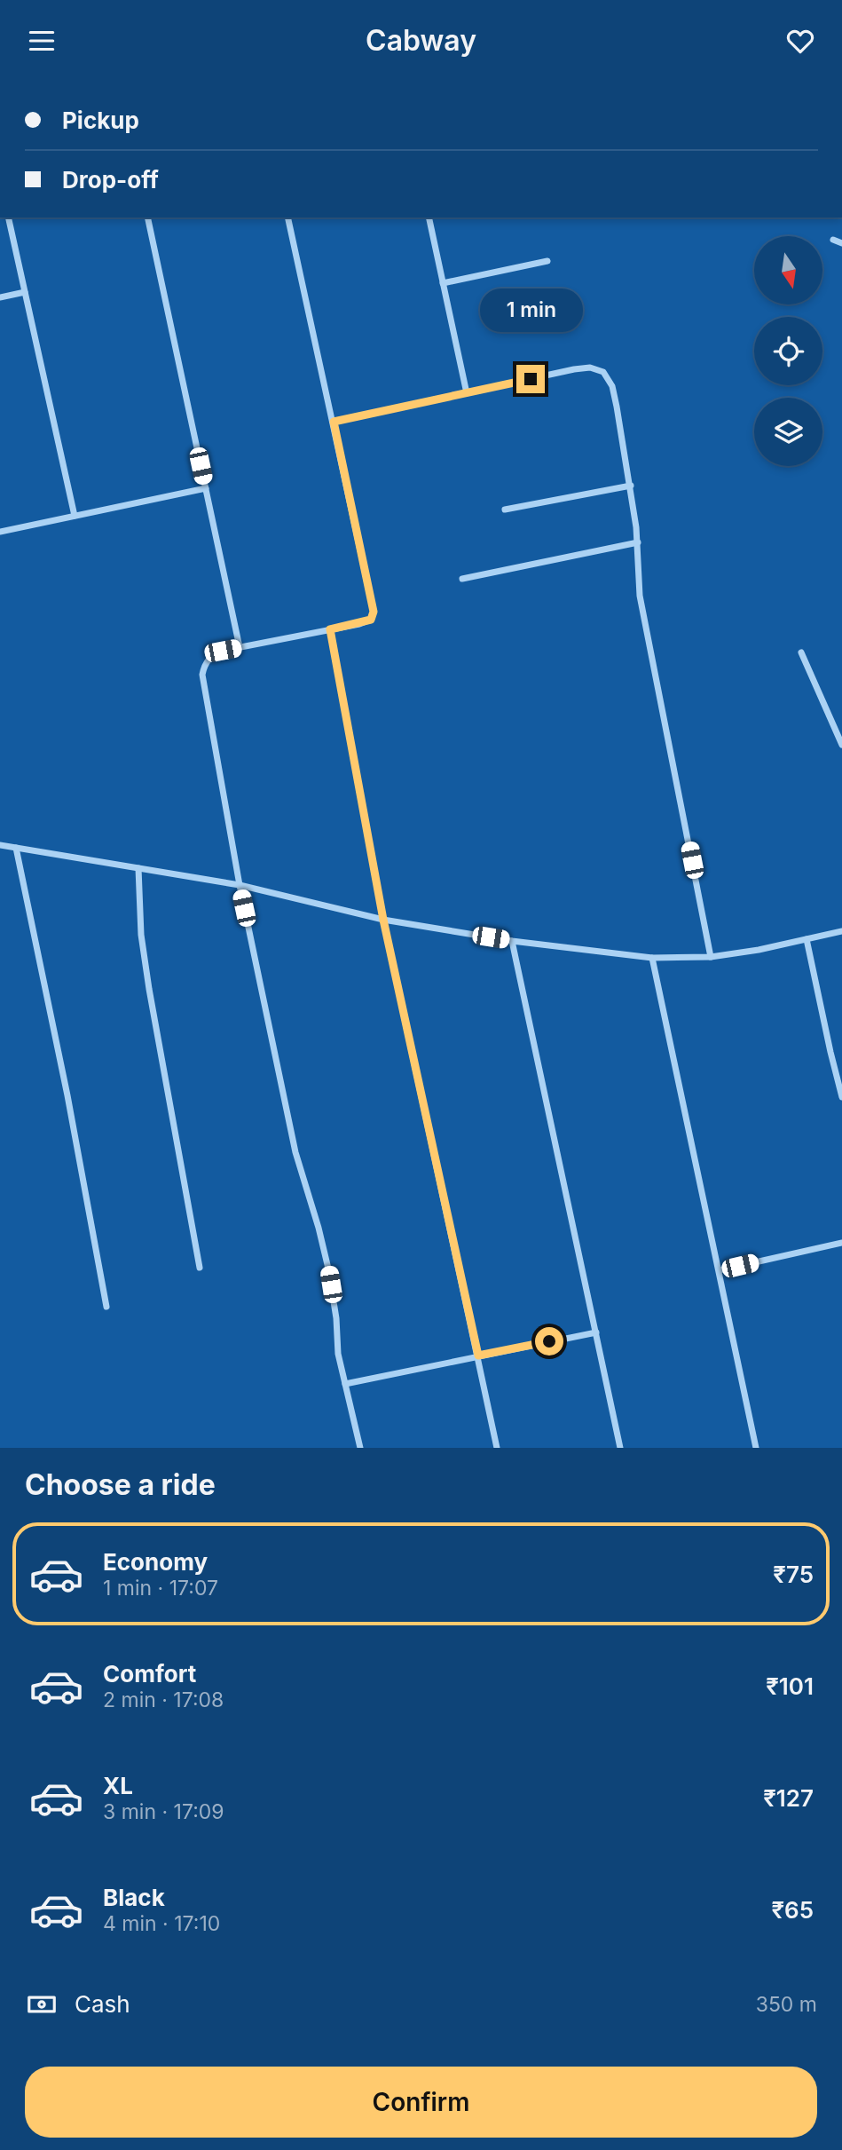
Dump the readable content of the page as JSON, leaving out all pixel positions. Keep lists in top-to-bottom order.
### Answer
{
  "north": "bottom",
  "page": {
    "header": "Cabway",
    "banner": ["Pickup", "Drop-off"],
    "bubble": "1 min",
    "heading": "Choose a ride",
    "list": [
      {
        "name": "Economy",
        "note": "1 min · 17:07",
        "value": "₹75"
      },
      {
        "name": "Comfort",
        "note": "2 min · 17:08",
        "value": "₹101"
      },
      {
        "name": "XL",
        "note": "3 min · 17:09",
        "value": "₹127"
      },
      {
        "name": "Black",
        "note": "4 min · 17:10",
        "value": "₹65"
      }
    ],
    "pay": ["Cash", "350 m"],
    "buttons": "Confirm"
  }
}
